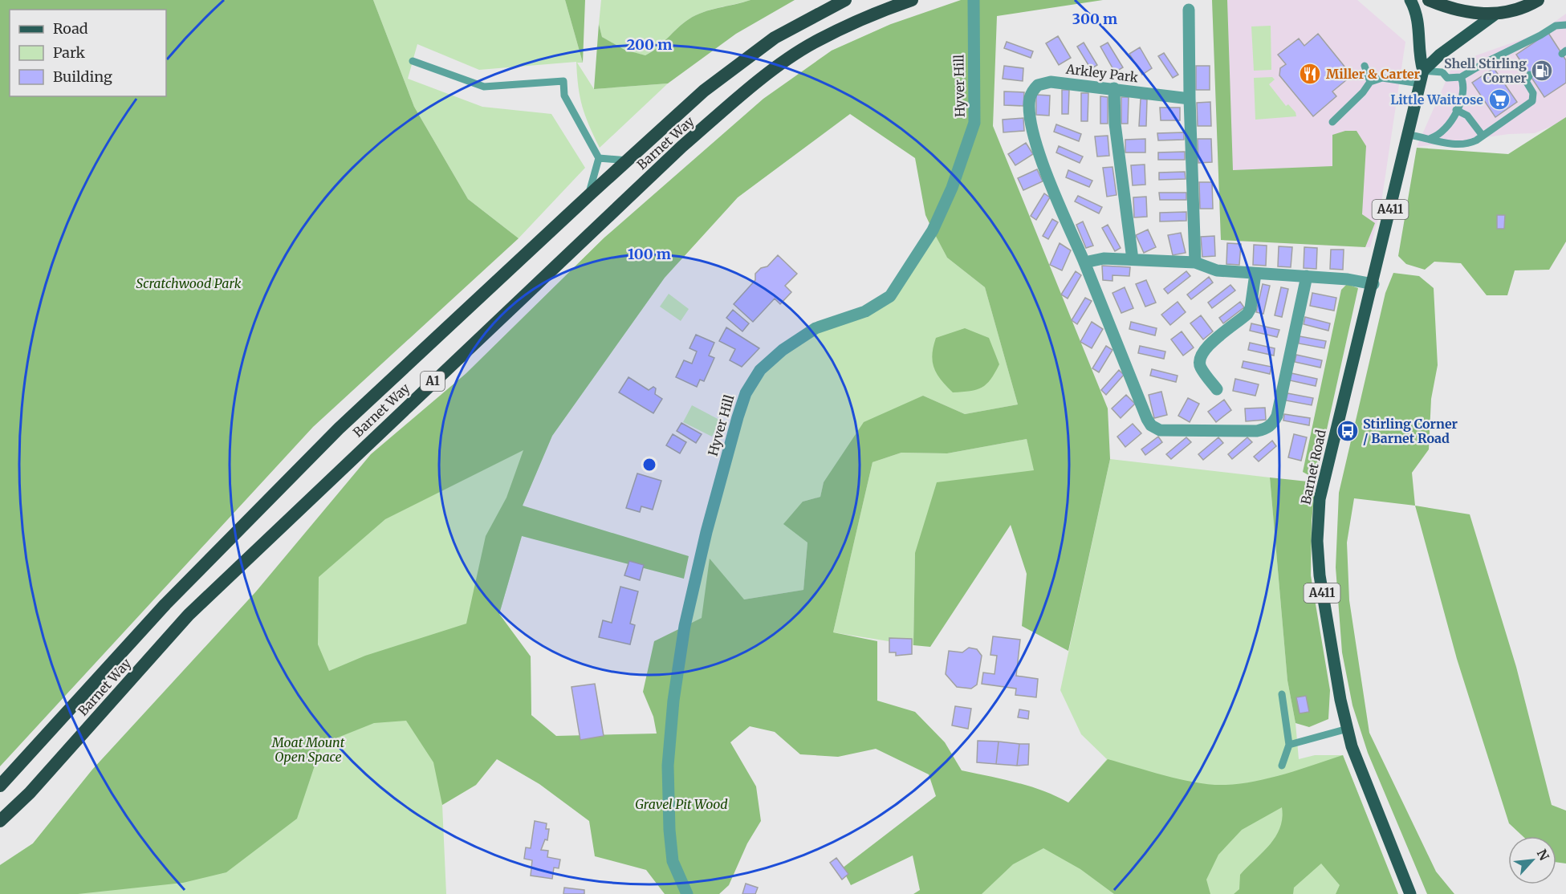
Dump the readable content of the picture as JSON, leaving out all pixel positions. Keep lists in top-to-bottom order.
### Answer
{
  "streets": {
    "highway": ["Barnet Way", "A1"],
    "main road": ["A411", "Barnet Road"],
    "street": ["Arkley Park", "Hyver Hill"]
  },
  "parks": ["Scratchwood Park", "Moat Mount Open Space", "Gravel Pit Wood"],
  "places": {
    "fuel station": ["Shell Stirling Corner"],
    "restaurant": ["Miller & Carter"],
    "supermarket": ["Little Waitrose"],
    "bus stop": ["Stirling Corner / Barnet Road"]
  },
  "legend": ["Road", "Park", "Building"],
  "north": "top right",
  "rings": ["300 m", "200 m", "100 m"]
}
